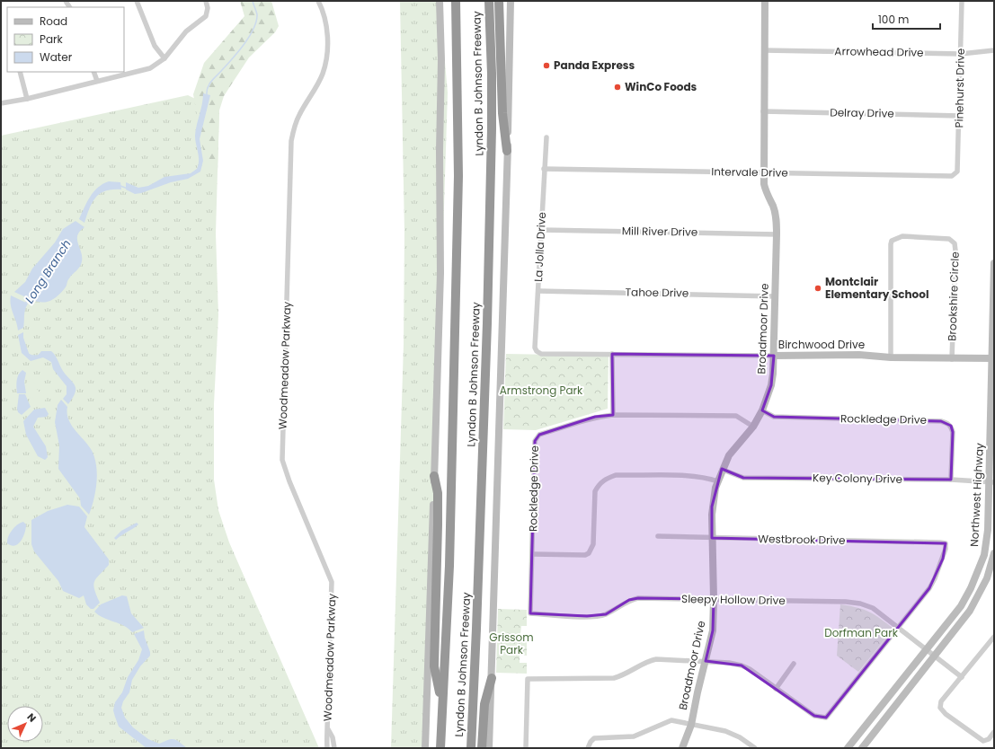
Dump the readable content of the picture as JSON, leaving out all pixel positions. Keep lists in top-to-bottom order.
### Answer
{
  "streets": {
    "highway": ["Lyndon B Johnson Freeway"],
    "main road": ["Broadmoor Drive", "Birchwood Drive", "Northwest Highway"],
    "street": [
      "Arrowhead Drive",
      "Pinehurst Drive",
      "Delray Drive",
      "Intervale Drive",
      "Mill River Drive",
      "La Jolla Drive",
      "Tahoe Drive",
      "Brookshire Circle",
      "Woodmeadow Parkway",
      "Rockledge Drive",
      "Key Colony Drive",
      "Westbrook Drive",
      "Sleepy Hollow Drive"
    ]
  },
  "crossings": [
    ["Arrowhead Drive", "Pinehurst Drive"],
    ["Arrowhead Drive", "Broadmoor Drive"],
    ["Pinehurst Drive", "Delray Drive"],
    ["Pinehurst Drive", "Intervale Drive"],
    ["Delray Drive", "Broadmoor Drive"],
    ["Intervale Drive", "La Jolla Drive"],
    ["Intervale Drive", "Broadmoor Drive"],
    ["Mill River Drive", "La Jolla Drive"],
    ["Mill River Drive", "Broadmoor Drive"],
    ["La Jolla Drive", "Tahoe Drive"],
    ["La Jolla Drive", "Birchwood Drive"],
    ["Tahoe Drive", "Broadmoor Drive"],
    ["Brookshire Circle", "Birchwood Drive"],
    ["Broadmoor Drive", "Birchwood Drive"],
    ["Broadmoor Drive", "Rockledge Drive"],
    ["Broadmoor Drive", "Key Colony Drive"],
    ["Broadmoor Drive", "Westbrook Drive"],
    ["Broadmoor Drive", "Sleepy Hollow Drive"],
    ["Birchwood Drive", "Northwest Highway"],
    ["Rockledge Drive", "Key Colony Drive"],
    ["Rockledge Drive", "Sleepy Hollow Drive"],
    ["Key Colony Drive", "Northwest Highway"],
    ["Northwest Highway", "Sleepy Hollow Drive"],
    ["Westbrook Drive", "Sleepy Hollow Drive"]
  ],
  "water": ["Long Branch"],
  "parks": ["Armstrong Park", "Dorfman Park", "Grissom Park"],
  "places": ["Panda Express", "WinCo Foods", "Montclair Elementary School"],
  "legend": ["Road", "Park", "Water"],
  "scale_bar": "100 m",
  "north": "top right"
}
